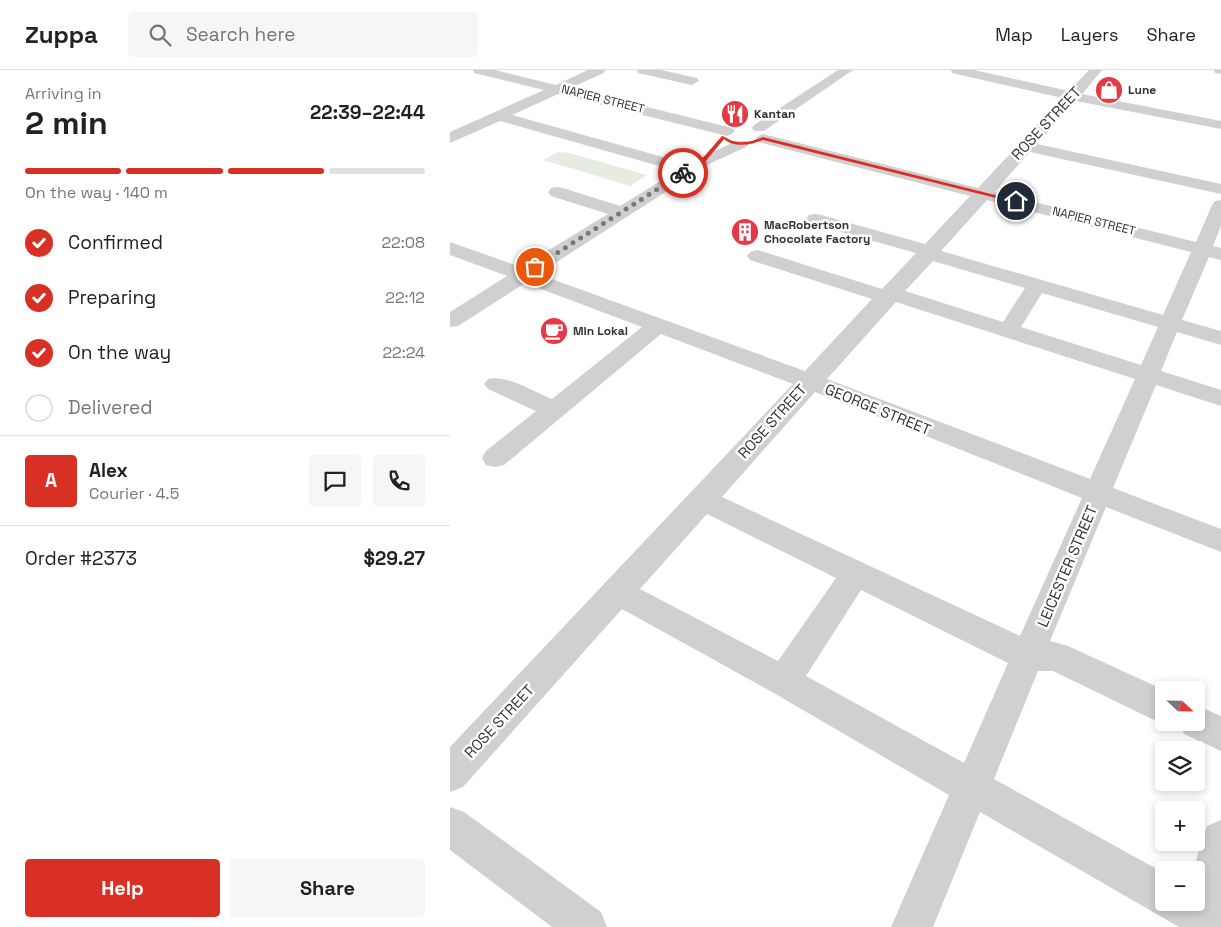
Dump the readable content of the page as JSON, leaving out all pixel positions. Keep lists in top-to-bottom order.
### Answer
{
  "streets": {
    "street": [
      "NAPIER STREET",
      "ROSE STREET",
      "GEORGE STREET",
      "LEICESTER STREET"
    ]
  },
  "crossings": [
    ["NAPIER STREET", "ROSE STREET"],
    ["NAPIER STREET", "LEICESTER STREET"],
    ["ROSE STREET", "GEORGE STREET"],
    ["GEORGE STREET", "LEICESTER STREET"]
  ],
  "places": {
    "shop": ["Lune"],
    "restaurant": ["Kantan"],
    "building": ["MacRobertson Chocolate Factory"],
    "cafe": ["Min Lokal"]
  },
  "north": "right",
  "page": {
    "header": "Zuppa",
    "search": "Search here",
    "nav": ["Map", "Layers", "Share"],
    "heading": ["2 min", "Arriving in", "22:39–22:44"],
    "panel": [
      "Alex",
      "Courier · 4.5",
      "Order #2373",
      "$29.27"
    ],
    "bar": "On the way · 140 m",
    "list": [
      ["Confirmed", "22:08"],
      ["Preparing", "22:12"],
      ["On the way", "22:24"],
      "Delivered"
    ],
    "round": "A",
    "map_buttons": ["+", "−"],
    "buttons": ["Help", "Share"]
  }
}
